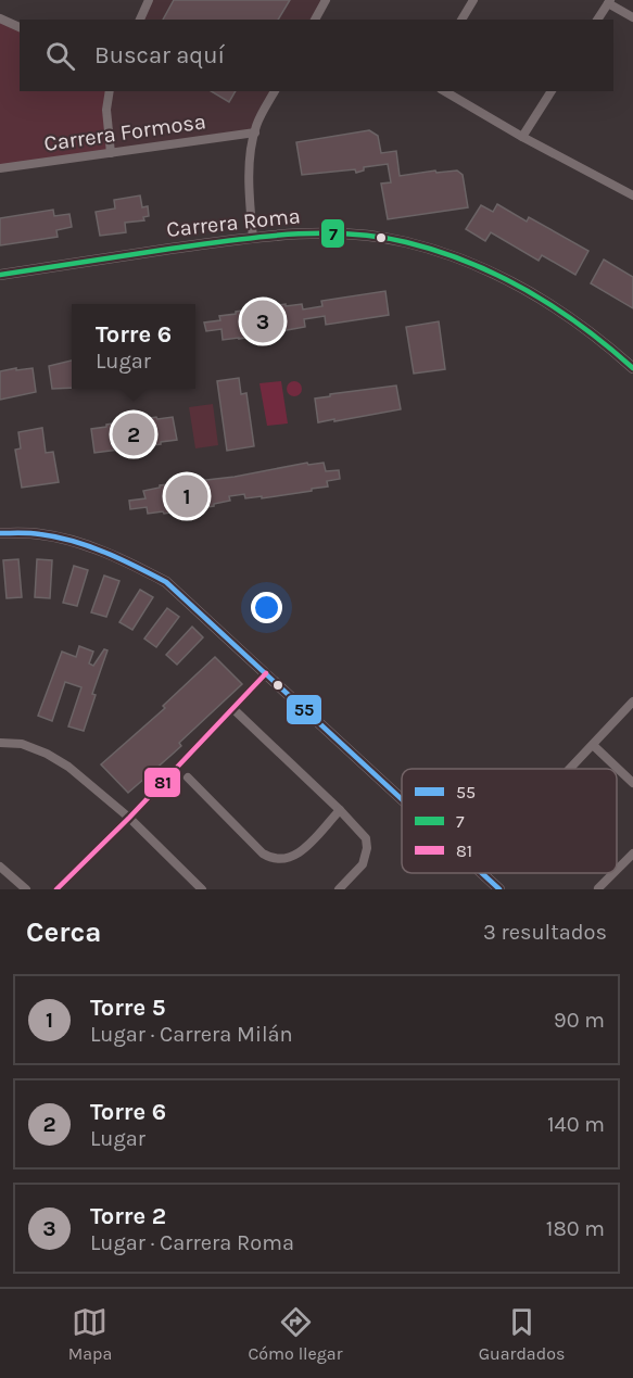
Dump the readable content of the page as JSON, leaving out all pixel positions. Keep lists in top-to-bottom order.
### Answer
{
  "streets": {
    "street": ["Carrera Formosa", "Carrera Roma"]
  },
  "lines": ["transit line 7", "transit line 55", "transit line 81"],
  "legend": ["55", "7", "81"],
  "page": {
    "search": "Buscar aquí",
    "pins": ["3", "2", "1"],
    "popup": ["Torre 6", "Lugar"],
    "heading": ["Cerca", "3 resultados"],
    "list": [
      {
        "mark": "1",
        "name": "Torre 5",
        "note": "Lugar · Carrera Milán",
        "value": "90 m"
      },
      {
        "mark": "2",
        "name": "Torre 6",
        "note": "Lugar",
        "value": "140 m"
      },
      {
        "mark": "3",
        "name": "Torre 2",
        "note": "Lugar · Carrera Roma",
        "value": "180 m"
      }
    ],
    "nav": ["Mapa", "Cómo llegar", "Guardados"]
  }
}
